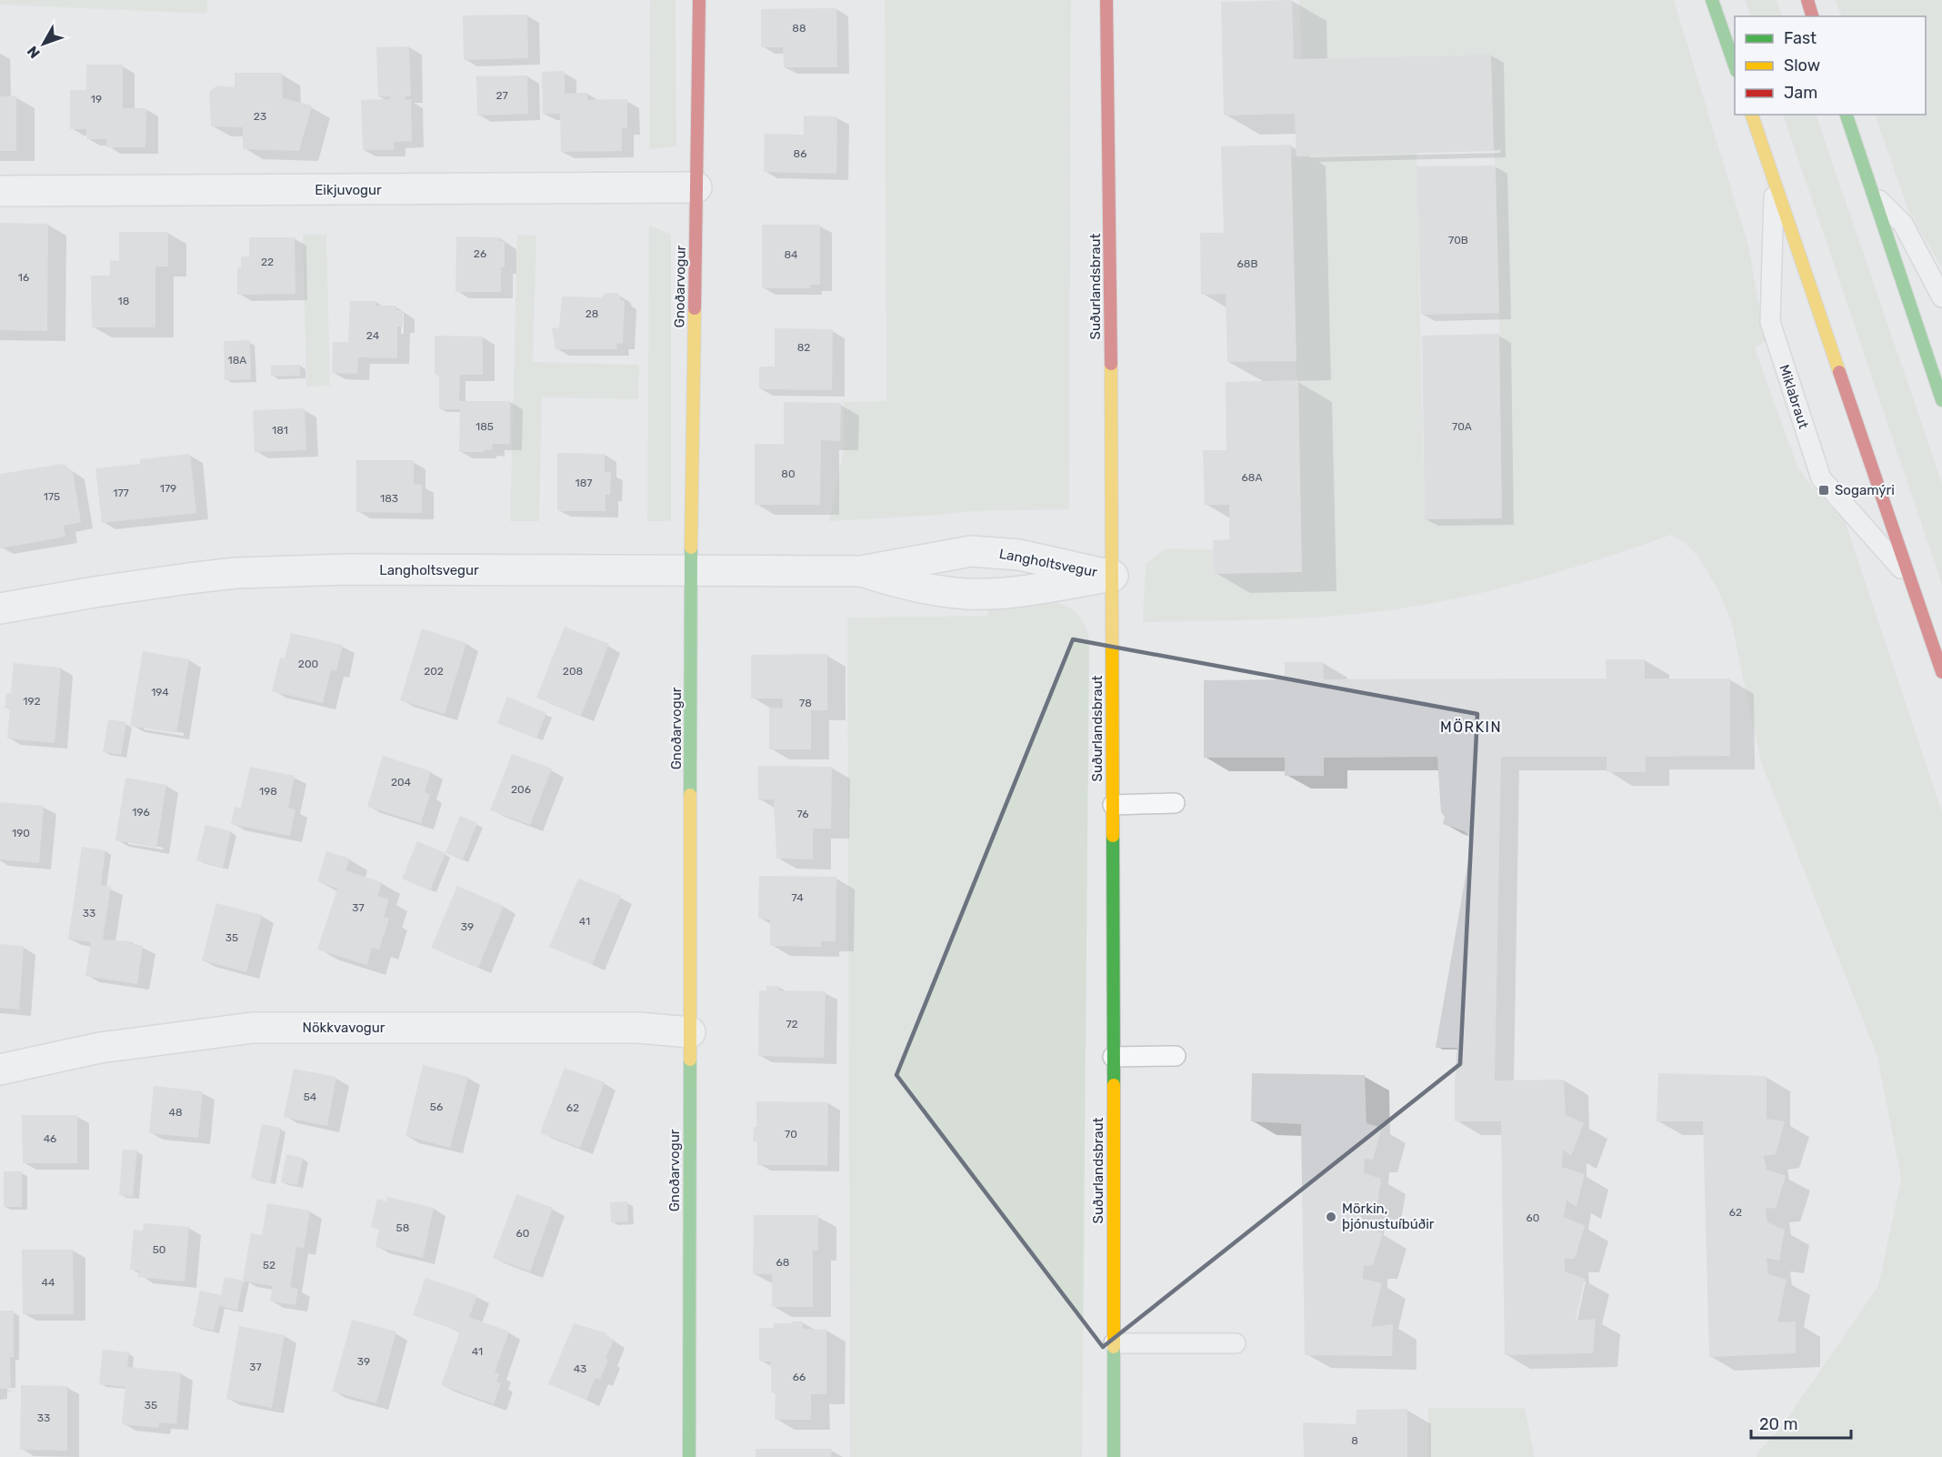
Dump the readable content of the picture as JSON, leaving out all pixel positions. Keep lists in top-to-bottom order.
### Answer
{
  "streets": {
    "main road": ["Gnoðarvogur", "Suðurlandsbraut", "Miklabraut"],
    "street": ["Eikjuvogur", "Langholtsvegur", "Nökkvavogur"]
  },
  "crossings": [
    ["Eikjuvogur", "Gnoðarvogur"],
    ["Gnoðarvogur", "Langholtsvegur"],
    ["Gnoðarvogur", "Nökkvavogur"],
    ["Suðurlandsbraut", "Langholtsvegur"]
  ],
  "districts": ["MÖRKIN"],
  "places": {
    "transit": ["Sogamýri"],
    "other": ["Mörkin, þjónustuíbúðir"]
  },
  "house_numbers": [
    "88",
    "27",
    "19",
    "23",
    "86",
    "70B",
    "26",
    "84",
    "22",
    "68B",
    "16",
    "18",
    "28",
    "24",
    "82",
    "18A",
    "185",
    "70A",
    "181",
    "80",
    "68A",
    "187",
    "179",
    "177",
    "175",
    "183",
    "200",
    "202",
    "208",
    "194",
    "192",
    "78",
    "204",
    "206",
    "198",
    "196",
    "76",
    "190",
    "74",
    "37",
    "33",
    "41",
    "39",
    "35",
    "72",
    "54",
    "56",
    "62",
    "48",
    "70",
    "46",
    "62",
    "60",
    "58",
    "60",
    "50",
    "68",
    "52",
    "44",
    "41",
    "39",
    "37",
    "43",
    "66",
    "35",
    "33",
    "8"
  ],
  "legend": ["Fast", "Slow", "Jam"],
  "scale_bar": "20 m",
  "north": "bottom left"
}
